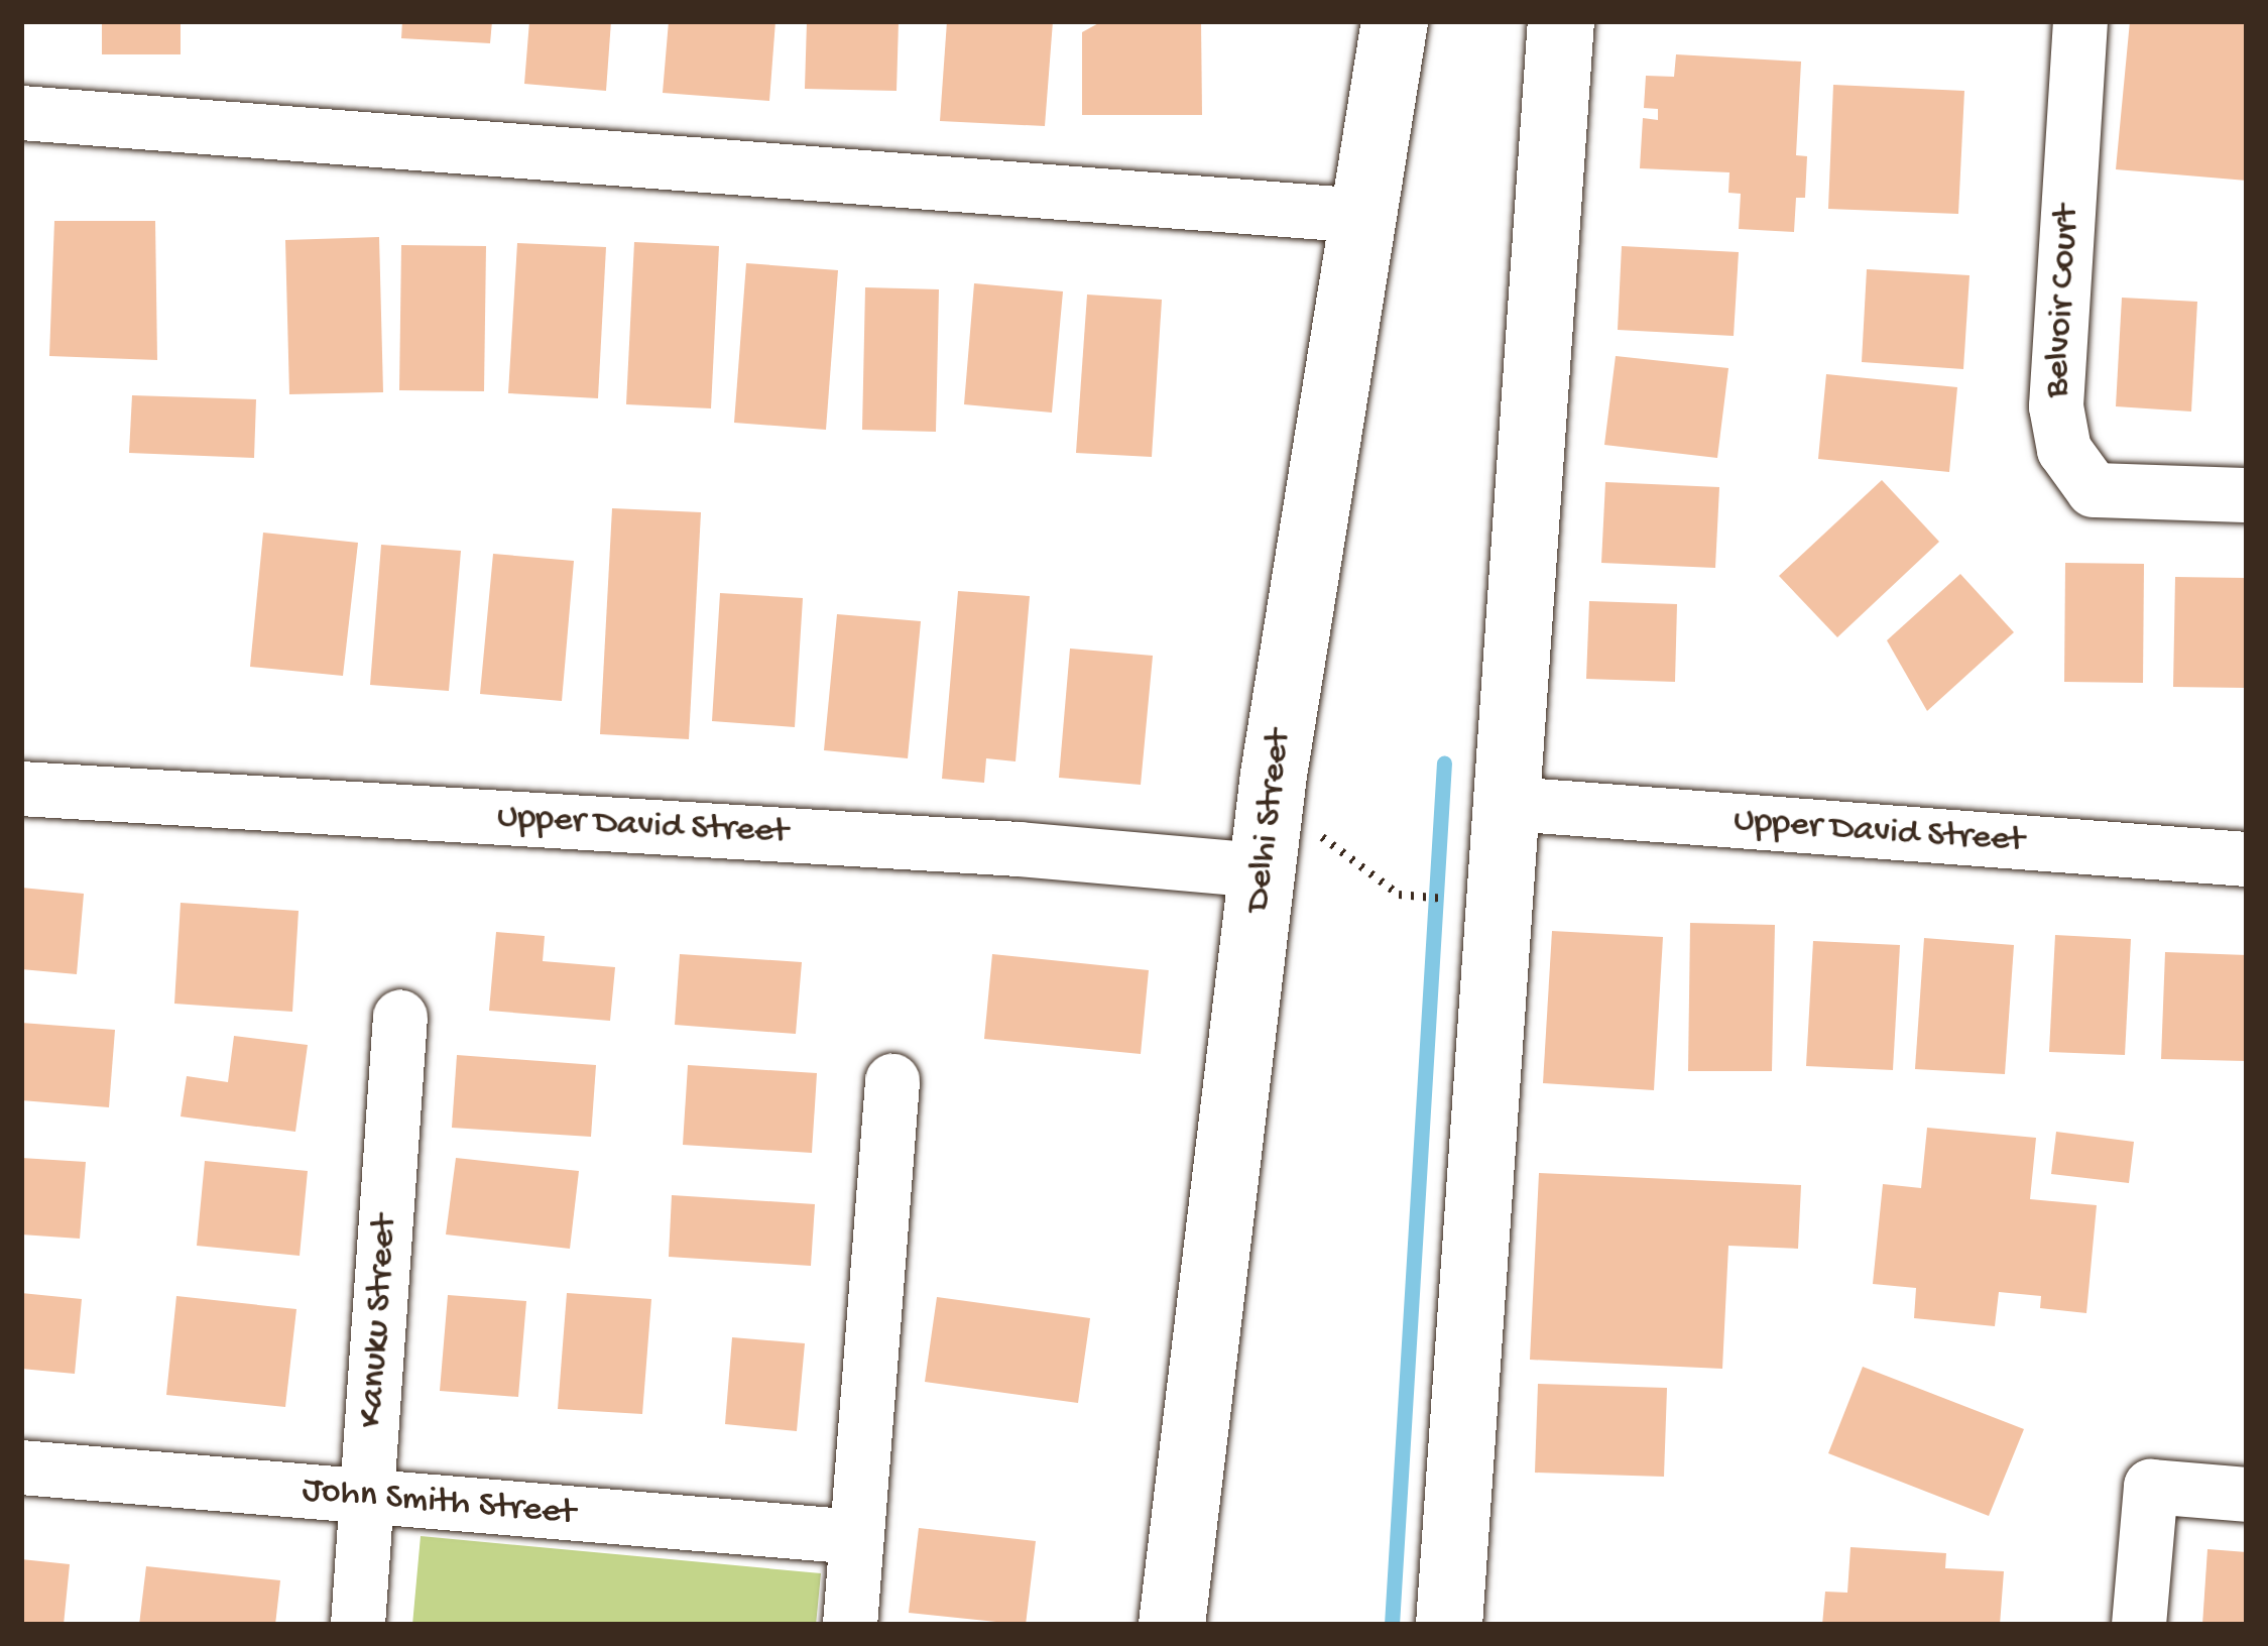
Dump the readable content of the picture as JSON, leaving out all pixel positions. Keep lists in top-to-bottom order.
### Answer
{
  "streets": {
    "street": [
      "Belvoir Court",
      "Delhi Street",
      "Upper David Street",
      "Kanuku Street",
      "John Smith Street"
    ]
  },
  "crossings": [
    ["Delhi Street", "Upper David Street"],
    ["Kanuku Street", "John Smith Street"]
  ]
}
